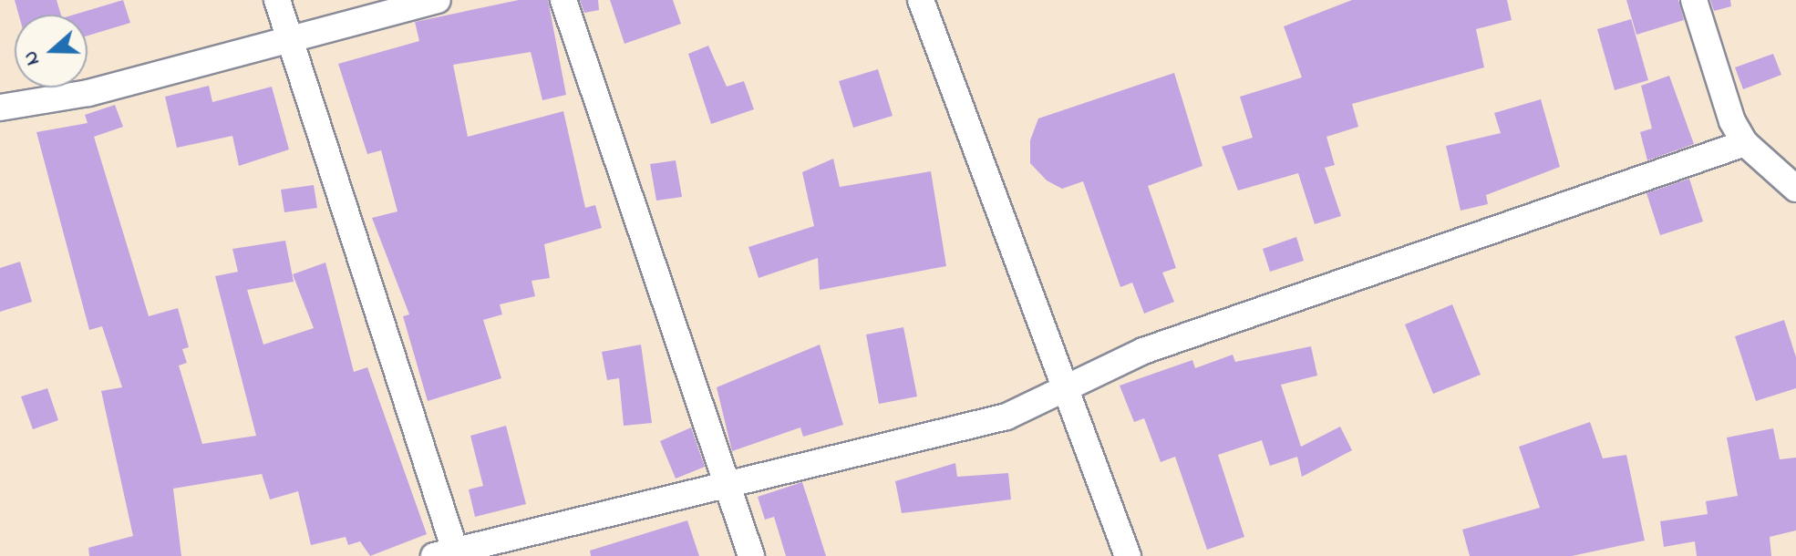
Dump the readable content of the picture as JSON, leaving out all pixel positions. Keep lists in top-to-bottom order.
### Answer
{
  "north": "left"
}
